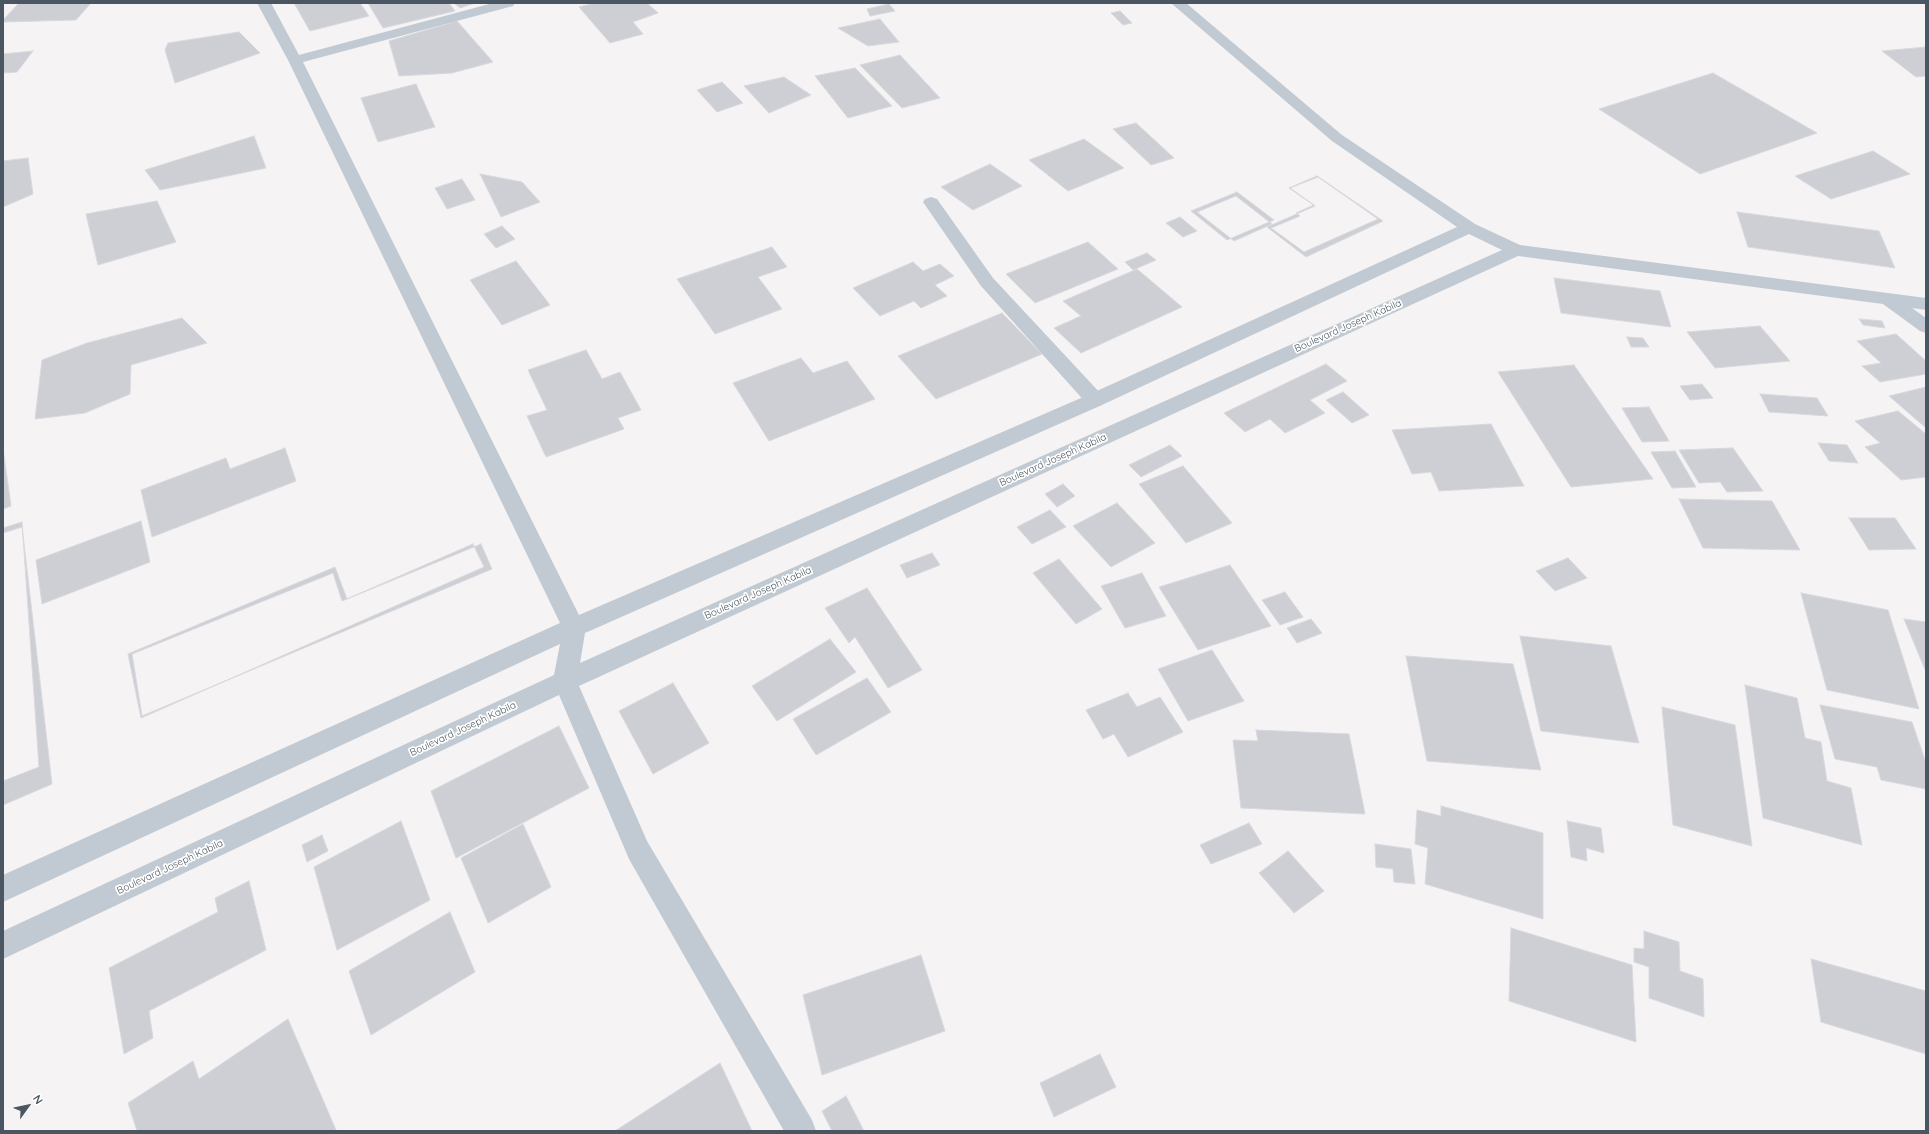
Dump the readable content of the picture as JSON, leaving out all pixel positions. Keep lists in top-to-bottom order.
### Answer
{
  "streets": {
    "street": ["Boulevard Joseph Kabila"]
  },
  "north": "top right"
}
